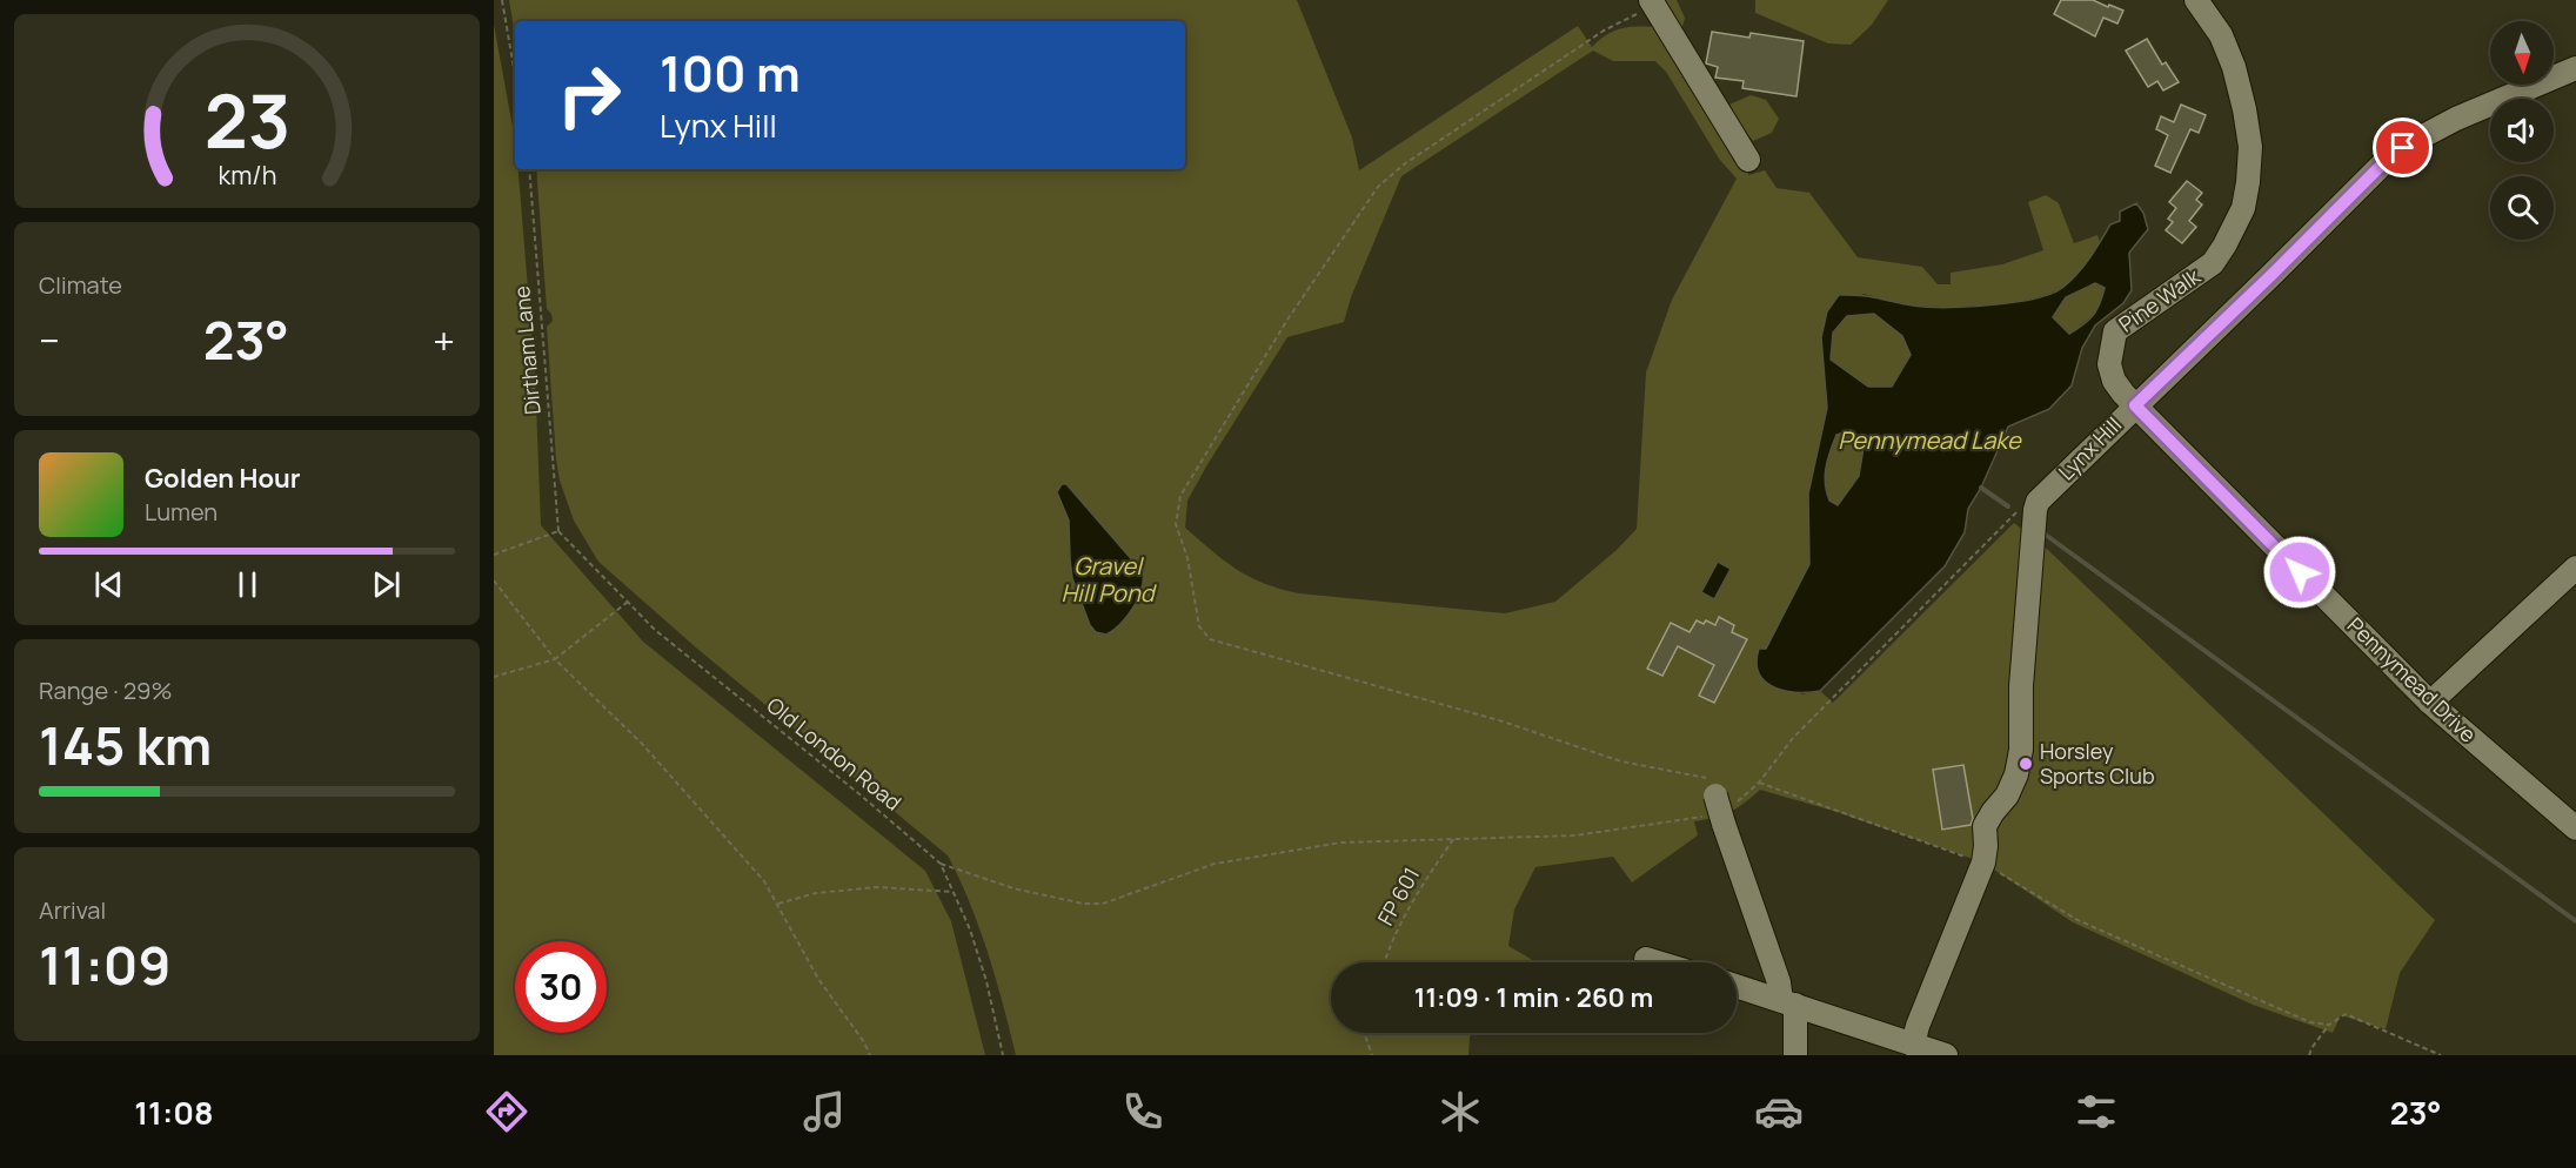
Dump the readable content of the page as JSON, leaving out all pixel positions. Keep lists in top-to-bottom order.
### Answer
{
  "streets": {
    "street": ["Pine Walk", "Lynx Hill", "Pennymead Drive"],
    "path": ["Dirtham Lane", "Old London Road", "FP 601"]
  },
  "crossings": [
    ["Pine Walk", "Lynx Hill"],
    ["Pine Walk", "Pennymead Drive"],
    ["Dirtham Lane", "Old London Road"],
    ["Lynx Hill", "Pennymead Drive"]
  ],
  "water": ["Pennymead Lake", "Gravel Hill Pond"],
  "places": ["Horsley Sports Club"],
  "north": "bottom",
  "page": {
    "turn": ["100 m", "Lynx Hill"],
    "tile": [
      "Climate",
      ["Range · 29%", "145 km"],
      ["Arrival", "11:09"]
    ],
    "heat": ["−", "23°", "+"],
    "song": ["Golden Hour", "Lumen"],
    "limit": "30",
    "trip": "11:09 · 1 min · 260 m",
    "tabs": ["11:08", "23°"],
    "gauge": ["23", "km/h"]
  }
}
